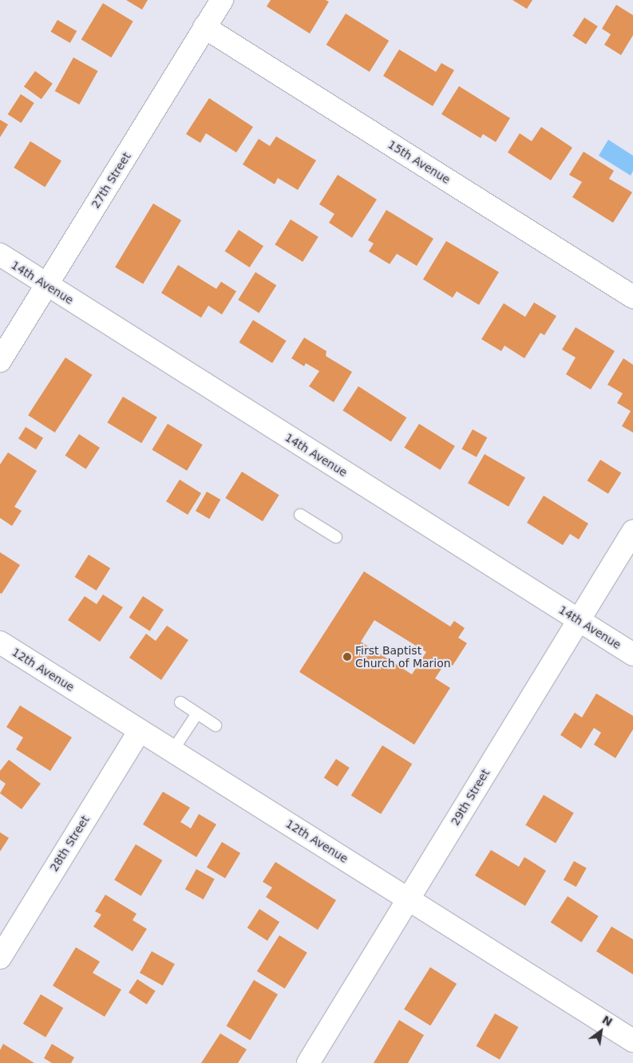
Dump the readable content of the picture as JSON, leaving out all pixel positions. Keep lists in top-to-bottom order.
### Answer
{
  "streets": {
    "street": [
      "15th Avenue",
      "27th Street",
      "14th Avenue",
      "12th Avenue",
      "29th Street",
      "28th Street"
    ]
  },
  "crossings": [
    ["15th Avenue", "27th Street"],
    ["27th Street", "14th Avenue"],
    ["14th Avenue", "29th Street"],
    ["12th Avenue", "29th Street"],
    ["12th Avenue", "28th Street"]
  ],
  "places": ["First Baptist Church of Marion"],
  "north": "top right"
}
